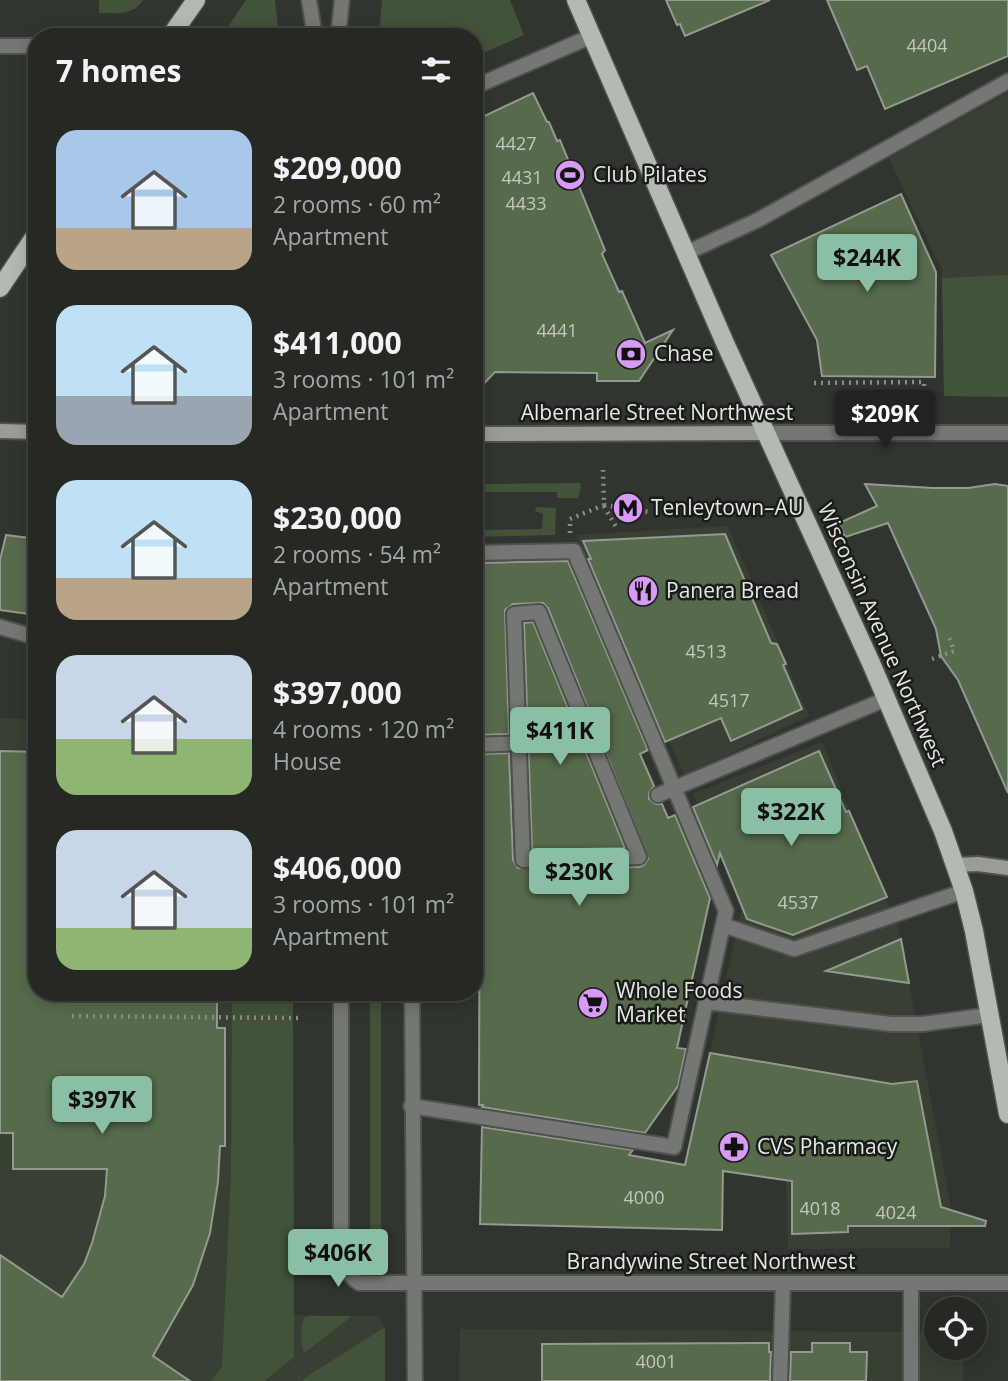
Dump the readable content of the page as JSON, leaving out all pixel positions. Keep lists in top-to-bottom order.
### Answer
{
  "streets": {
    "main road": ["Wisconsin Avenue Northwest"],
    "street": ["Albemarle Street Northwest", "Brandywine Street Northwest"]
  },
  "crossings": [
    ["Albemarle Street Northwest", "Wisconsin Avenue Northwest"]
  ],
  "places": {
    "sports": ["Club Pilates"],
    "bank": ["Chase"],
    "metro station": ["Tenleytown–AU"],
    "restaurant": ["Panera Bread"],
    "supermarket": ["Whole Foods Market"],
    "pharmacy": ["CVS Pharmacy"]
  },
  "house_numbers": [
    "4404",
    "4427",
    "4431",
    "4433",
    "4441",
    "4513",
    "4517",
    "4537",
    "4000",
    "4018",
    "4024",
    "4001"
  ],
  "page": {
    "heading": "7 homes",
    "list": [
      {
        "name": "$209,000",
        "note": "2 rooms · 60 m² · Apartment"
      },
      {
        "name": "$411,000",
        "note": "3 rooms · 101 m² · Apartment"
      },
      {
        "name": "$230,000",
        "note": "2 rooms · 54 m² · Apartment"
      },
      {
        "name": "$397,000",
        "note": "4 rooms · 120 m² · House"
      },
      {
        "name": "$406,000",
        "note": "3 rooms · 101 m² · Apartment"
      }
    ],
    "price": [
      "$244K",
      "$209K",
      "$411K",
      "$322K",
      "$230K",
      "$397K",
      "$406K"
    ]
  }
}
